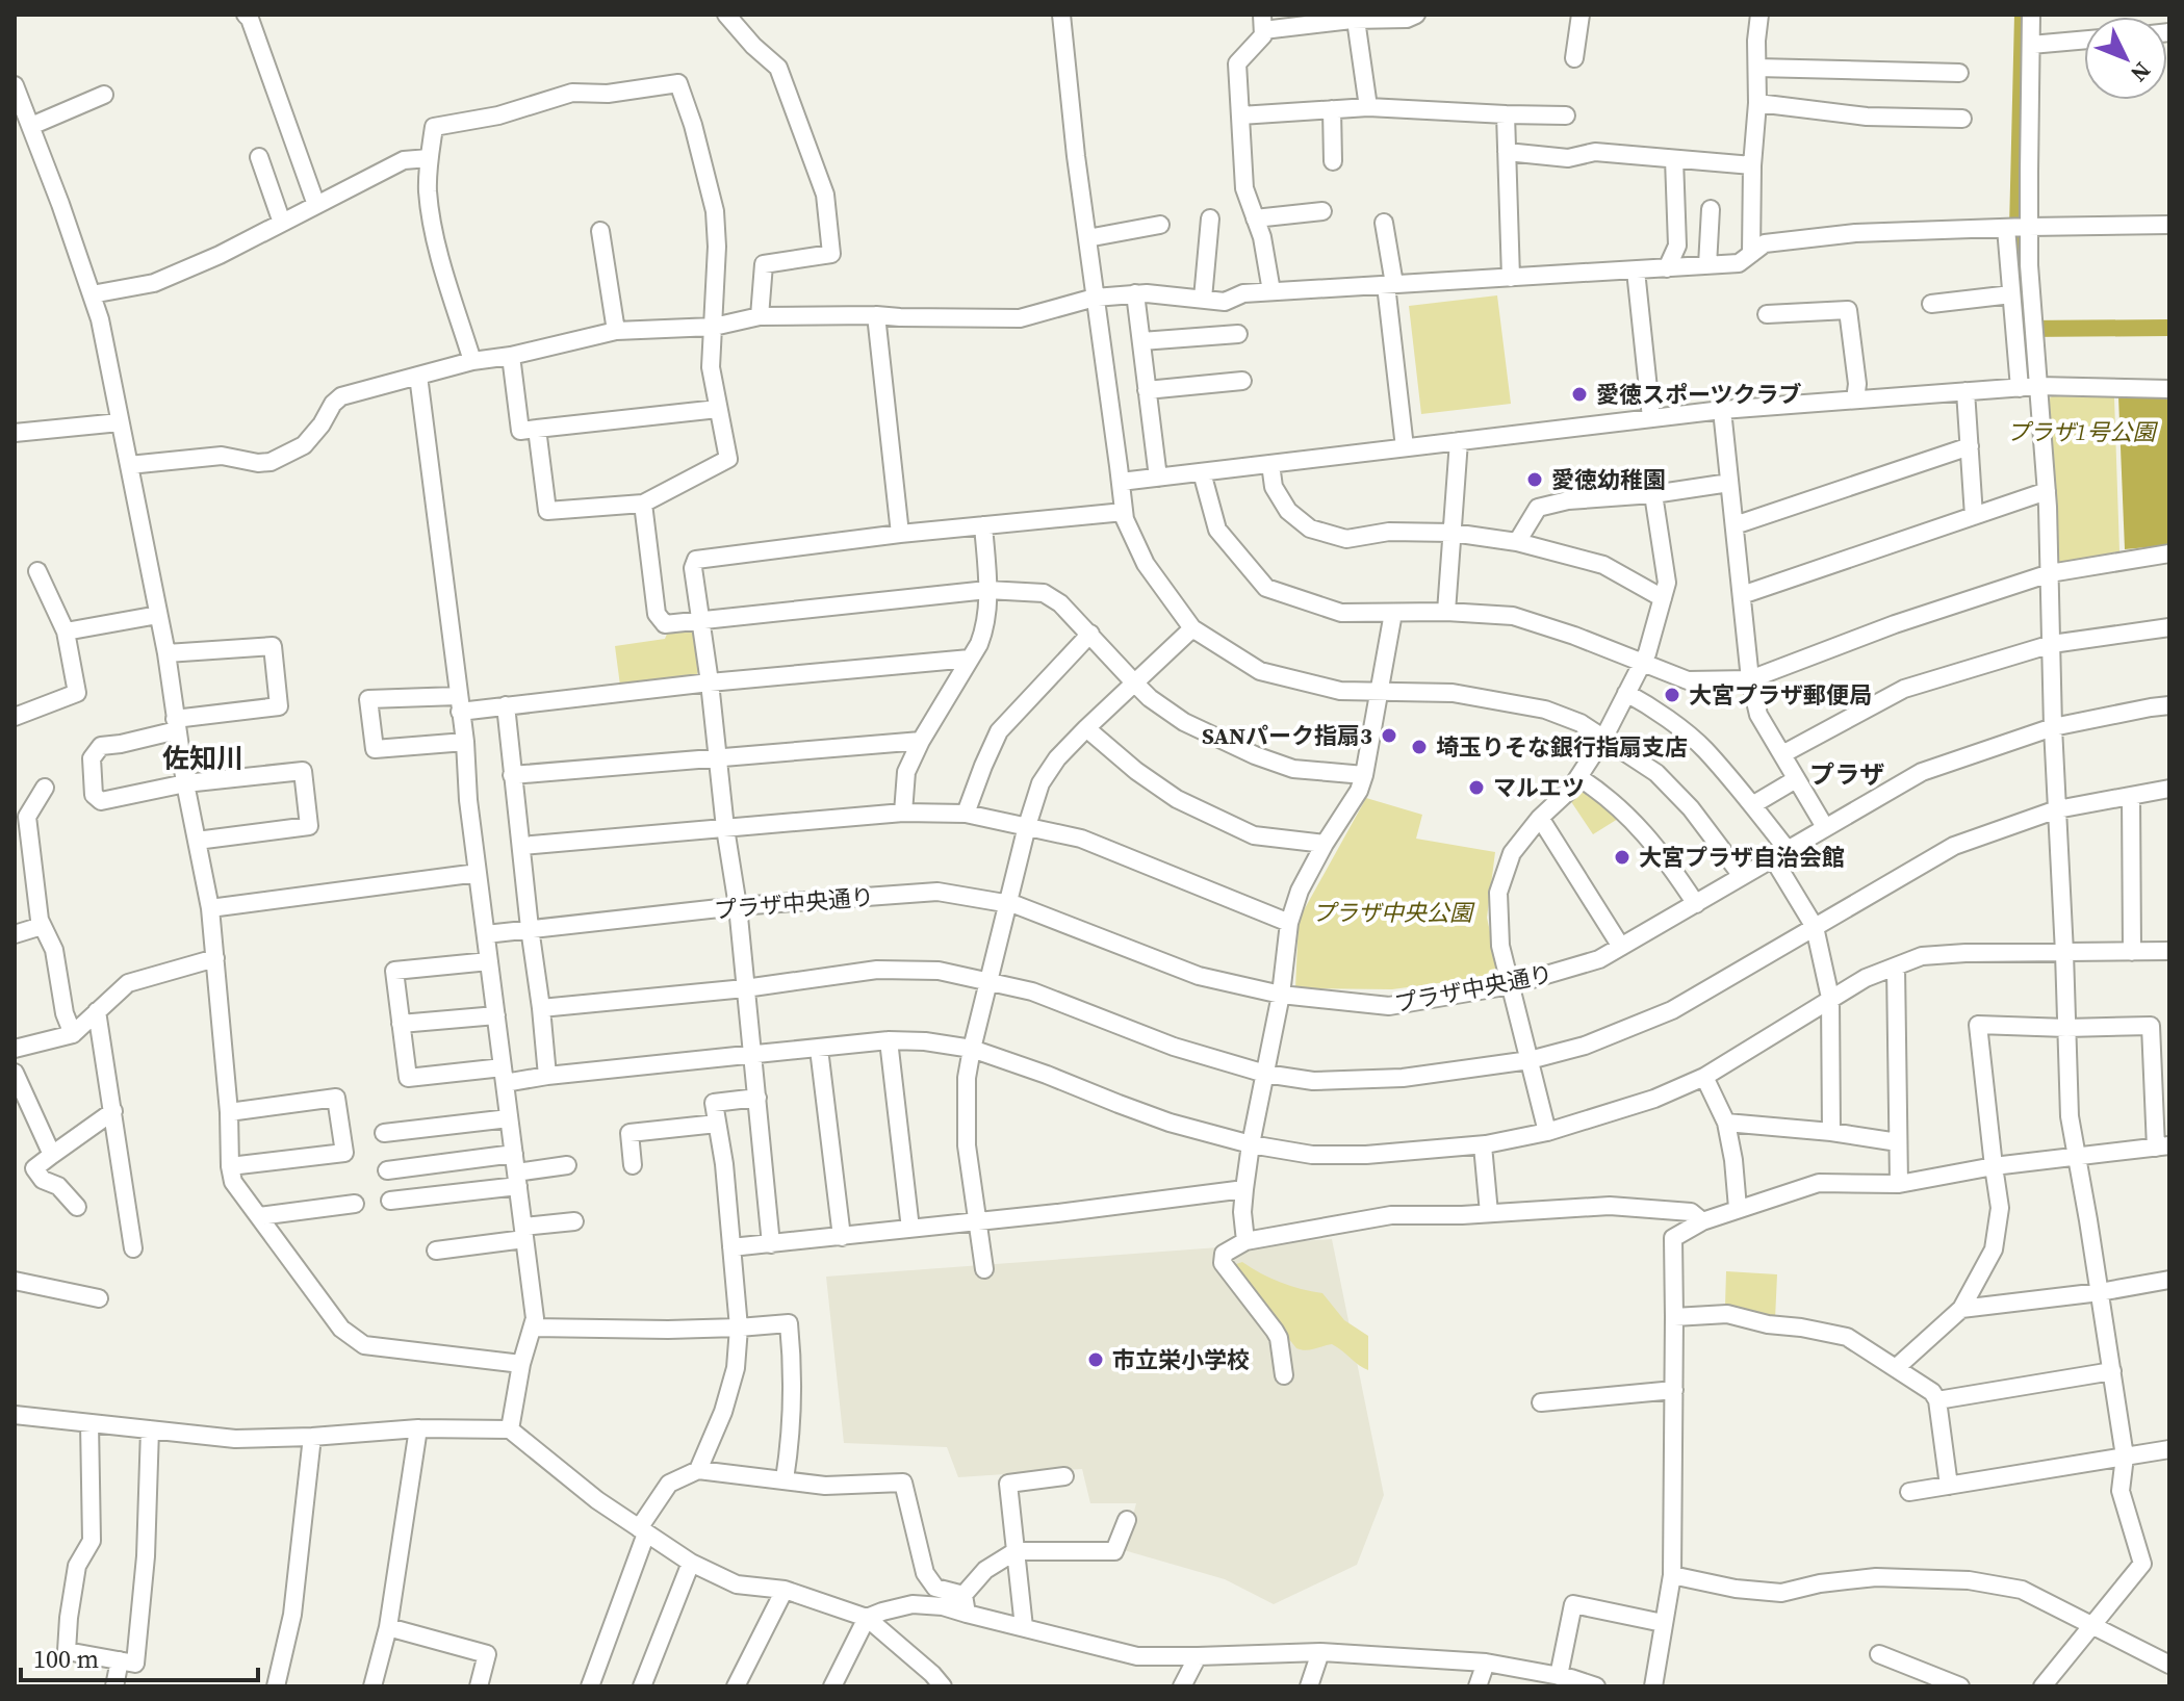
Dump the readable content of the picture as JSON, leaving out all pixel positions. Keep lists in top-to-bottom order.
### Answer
{
  "streets": {
    "street": ["プラザ中央通り"]
  },
  "districts": ["佐知川", "プラザ"],
  "parks": ["プラザ1号公園", "プラザ中央公園"],
  "places": [
    "愛徳スポーツクラブ",
    "愛徳幼稚園",
    "大宮プラザ郵便局",
    "SANパーク指扇3",
    "埼玉りそな銀行指扇支店",
    "マルエツ",
    "大宮プラザ自治会館",
    "市立栄小学校"
  ],
  "scale_bar": "100 m",
  "north": "bottom right"
}
